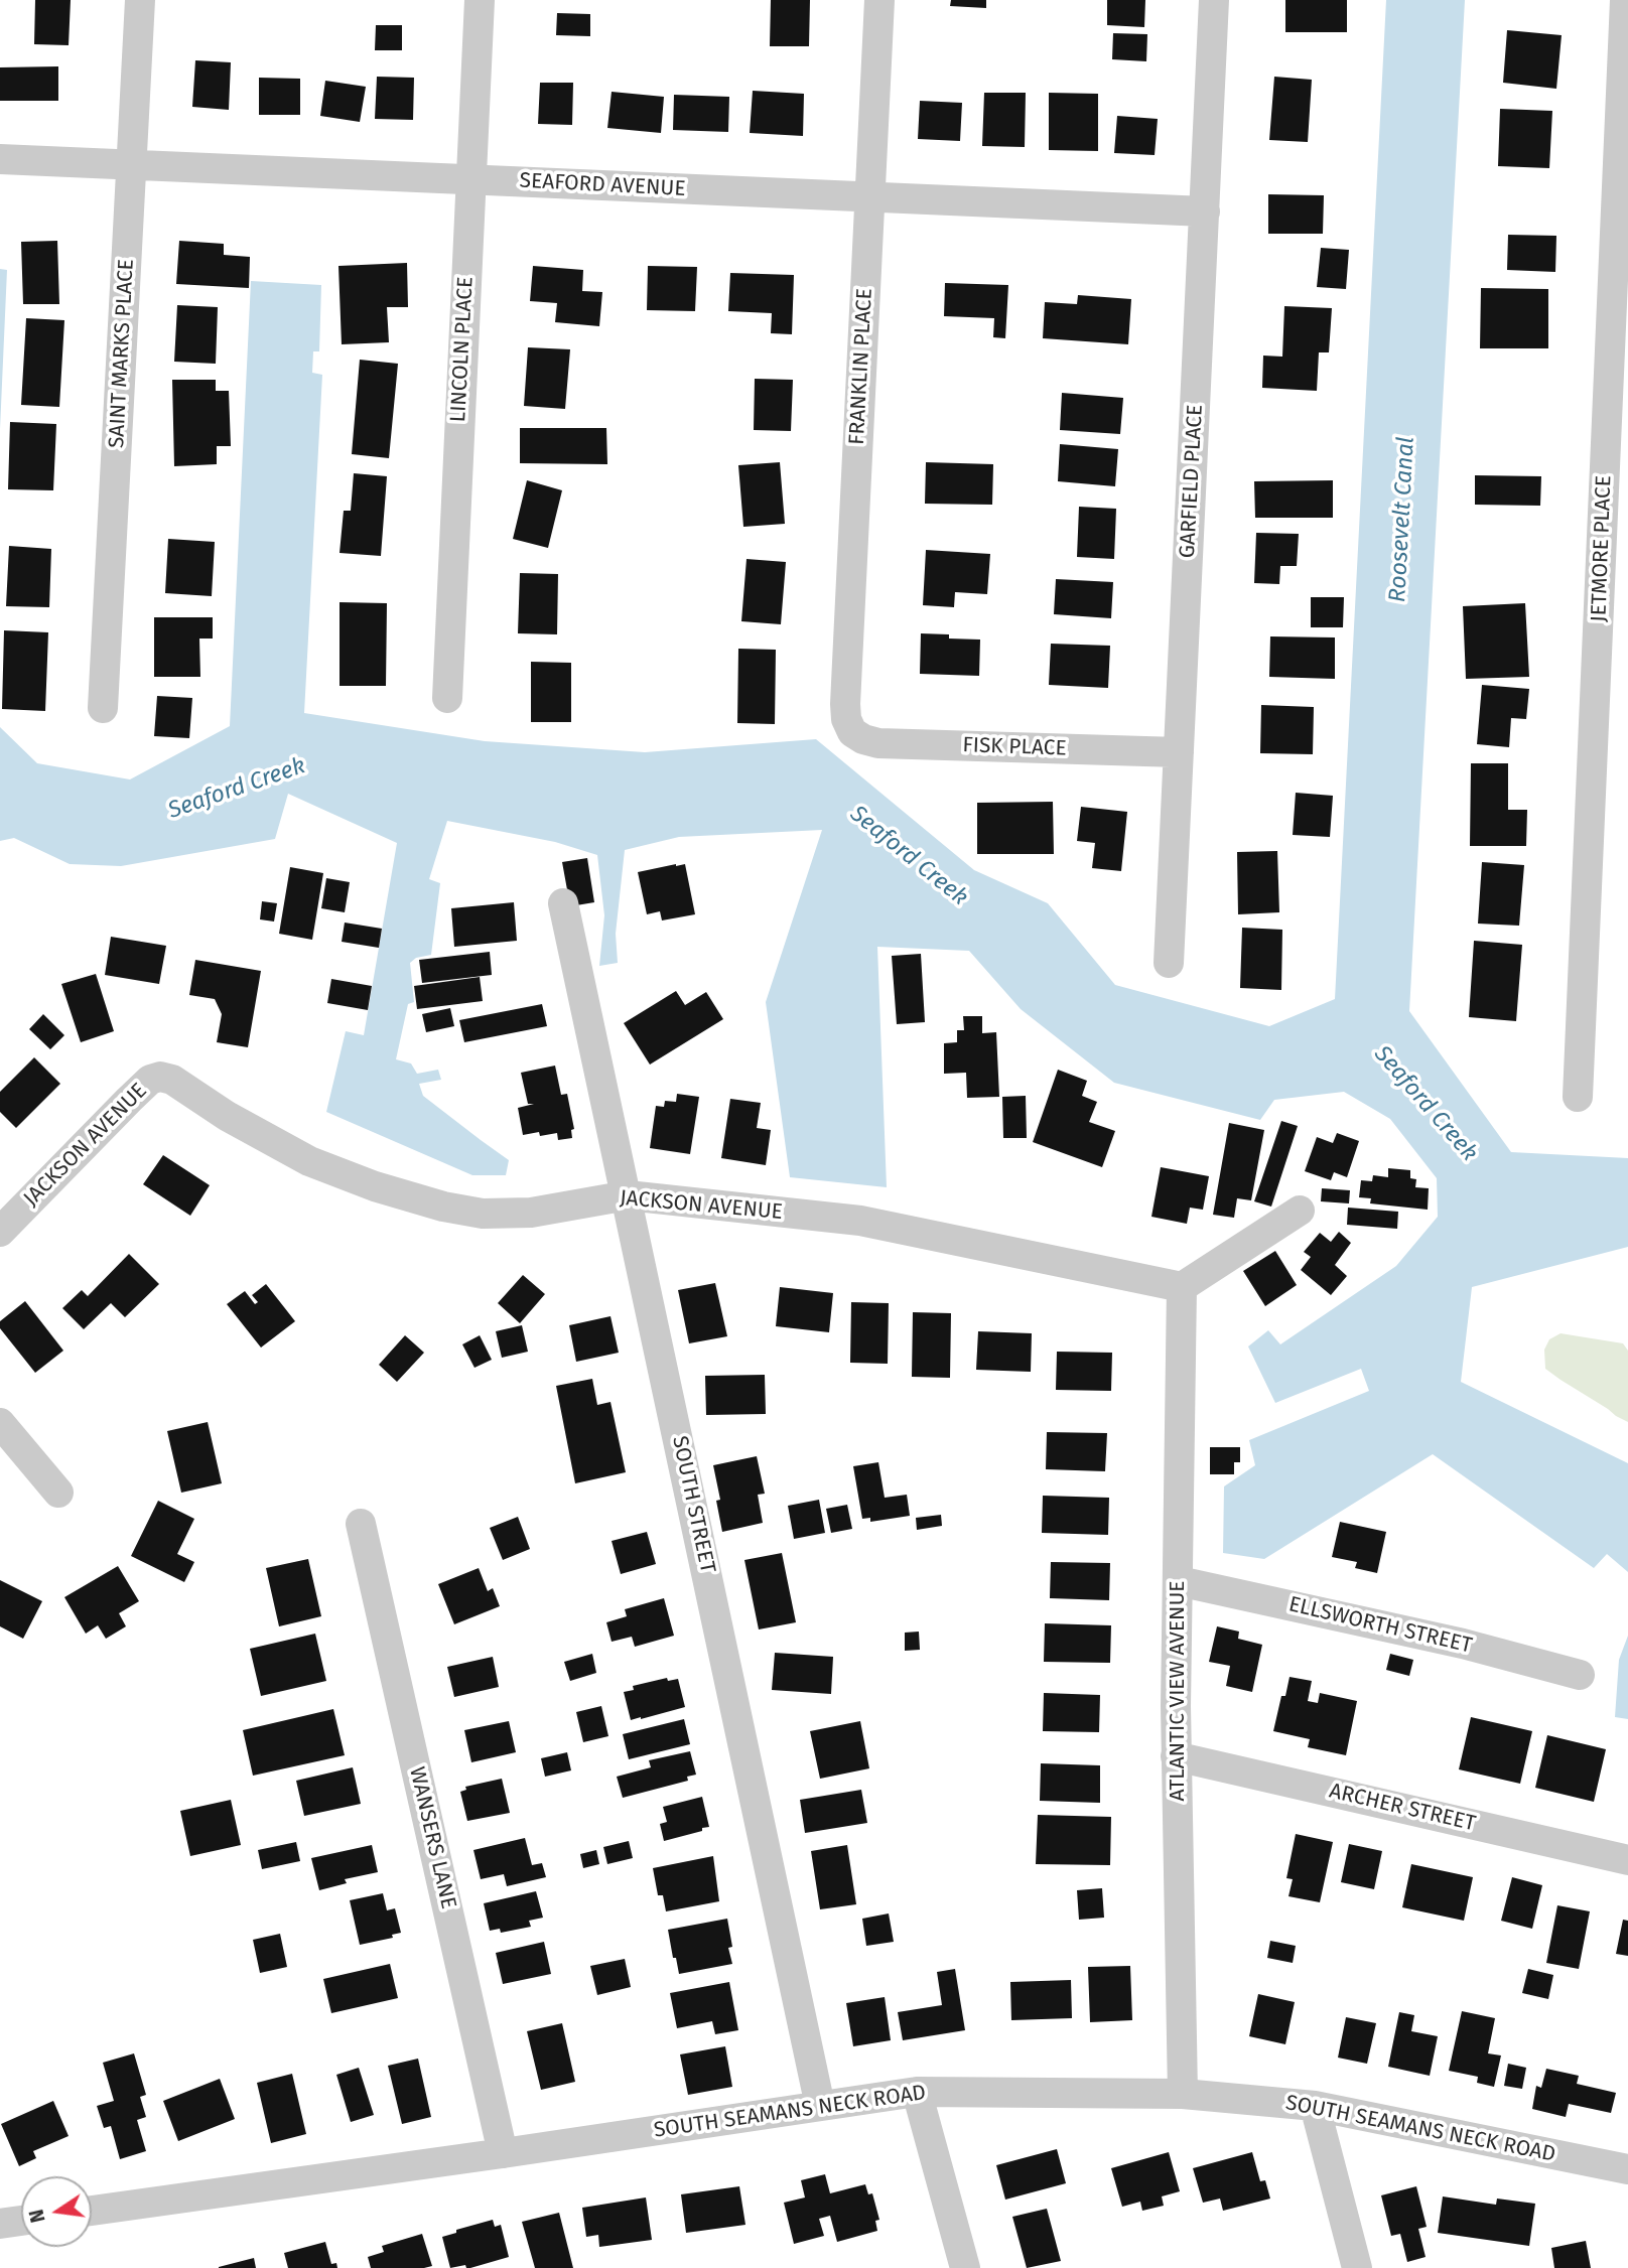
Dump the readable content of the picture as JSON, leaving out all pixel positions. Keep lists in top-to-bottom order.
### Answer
{
  "streets": {
    "street": [
      "SEAFORD AVENUE",
      "LINCOLN PLACE",
      "SAINT MARKS PLACE",
      "FRANKLIN PLACE",
      "GARFIELD PLACE",
      "JETMORE PLACE",
      "FISK PLACE",
      "JACKSON AVENUE",
      "SOUTH STREET",
      "ELLSWORTH STREET",
      "ATLANTIC VIEW AVENUE",
      "ARCHER STREET",
      "WANSERS LANE",
      "SOUTH SEAMANS NECK ROAD"
    ]
  },
  "crossings": [
    ["SEAFORD AVENUE", "LINCOLN PLACE"],
    ["SEAFORD AVENUE", "SAINT MARKS PLACE"],
    ["SEAFORD AVENUE", "FRANKLIN PLACE"],
    ["SEAFORD AVENUE", "GARFIELD PLACE"],
    ["FRANKLIN PLACE", "FISK PLACE"],
    ["GARFIELD PLACE", "FISK PLACE"],
    ["JACKSON AVENUE", "SOUTH STREET"],
    ["JACKSON AVENUE", "ATLANTIC VIEW AVENUE"],
    ["SOUTH STREET", "SOUTH SEAMANS NECK ROAD"],
    ["ELLSWORTH STREET", "ATLANTIC VIEW AVENUE"],
    ["ATLANTIC VIEW AVENUE", "ARCHER STREET"],
    ["ATLANTIC VIEW AVENUE", "SOUTH SEAMANS NECK ROAD"],
    ["WANSERS LANE", "SOUTH SEAMANS NECK ROAD"]
  ],
  "water": ["Roosevelt Canal", "Seaford Creek"],
  "north": "left"
}
